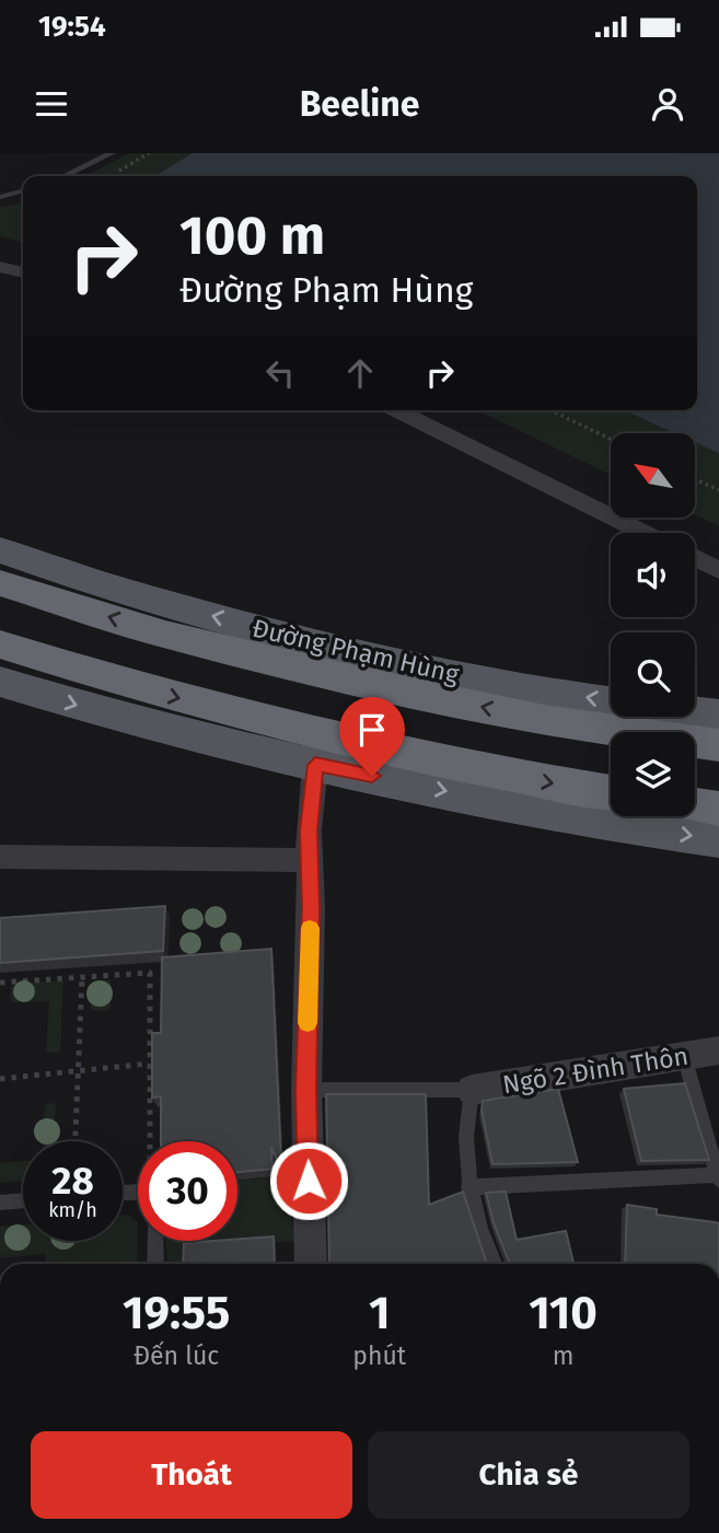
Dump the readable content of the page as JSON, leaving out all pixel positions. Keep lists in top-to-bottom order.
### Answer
{
  "streets": {
    "main road": ["Đường Phạm Hùng"],
    "street": ["Ngõ 2 Đình Thôn"]
  },
  "north": "top left",
  "page": {
    "status": "19:54",
    "header": "Beeline",
    "turn": ["100 m", "Đường Phạm Hùng"],
    "speed": "28 km/h",
    "limit": "30",
    "eta": [
      "19:55",
      "Đến lúc",
      "1",
      "phút",
      "110",
      "m"
    ],
    "buttons": ["Thoát", "Chia sẻ"]
  }
}
